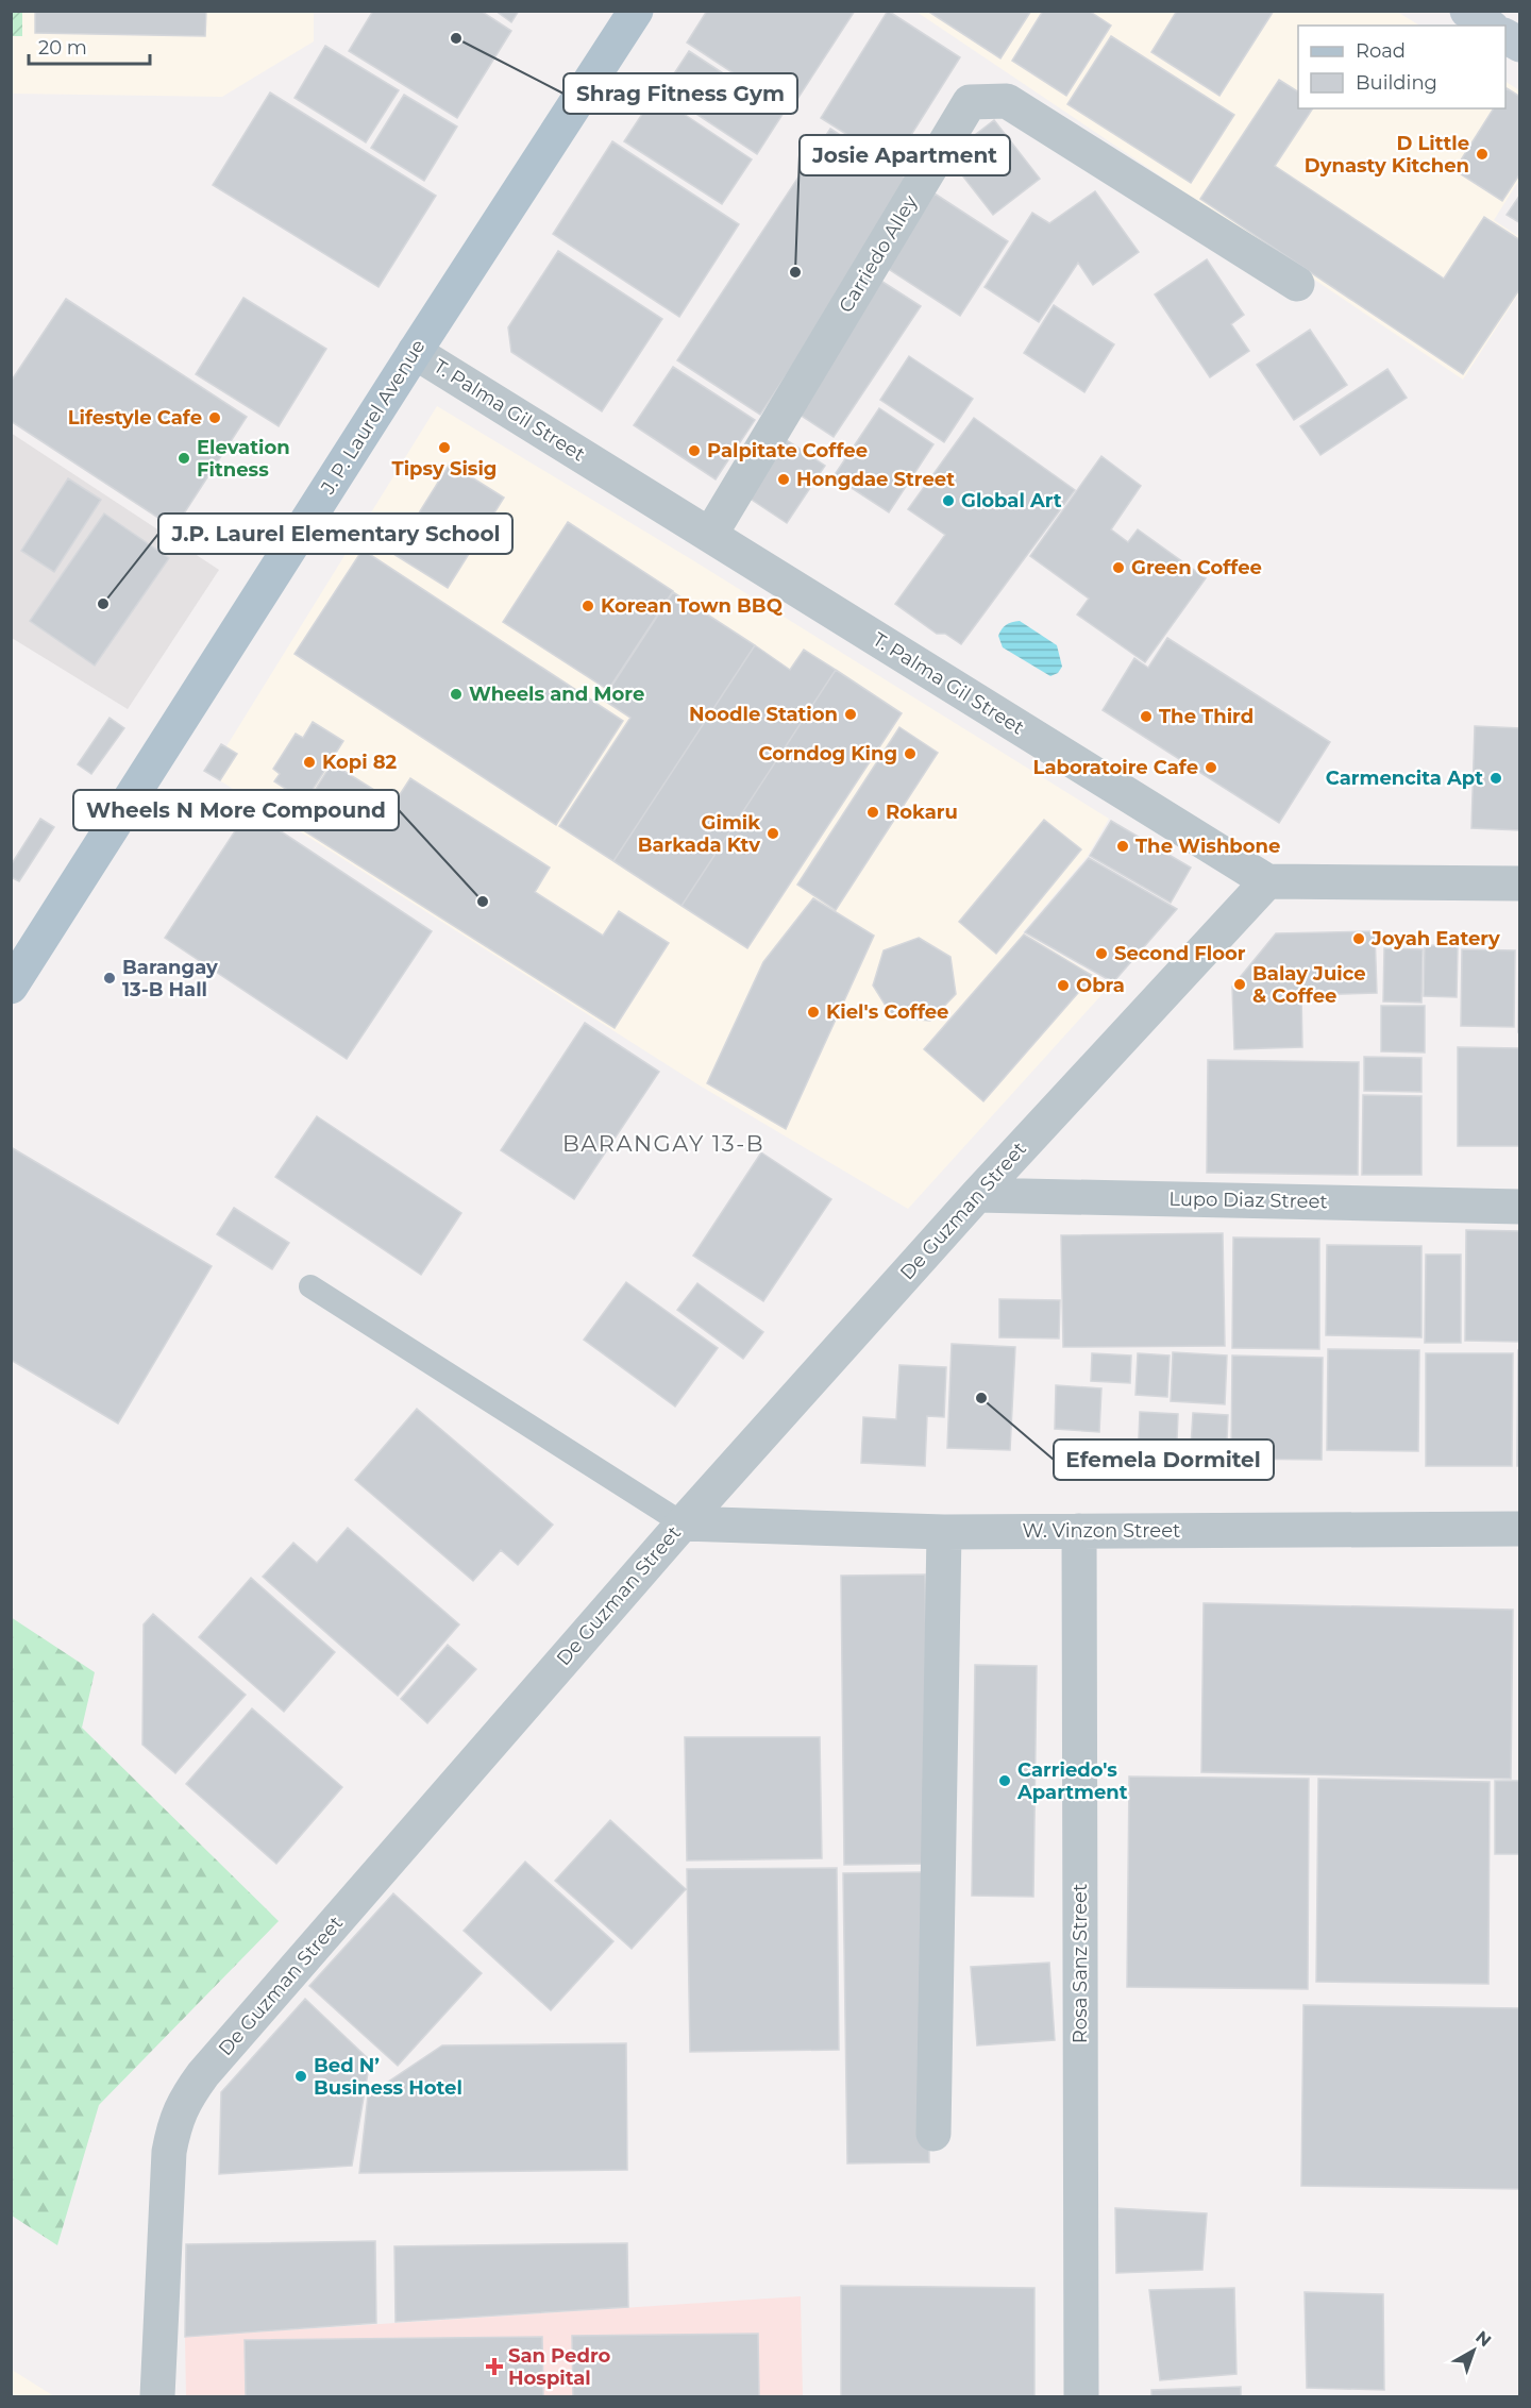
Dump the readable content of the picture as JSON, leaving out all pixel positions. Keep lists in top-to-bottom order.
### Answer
{
  "streets": {
    "main road": ["J. P. Laurel Avenue"],
    "street": [
      "Carriedo Alley",
      "T. Palma Gil Street",
      "Lupo Diaz Street",
      "De Guzman Street",
      "W. Vinzon Street",
      "Rosa Sanz Street"
    ]
  },
  "crossings": [
    ["Carriedo Alley", "T. Palma Gil Street"],
    ["T. Palma Gil Street", "J. P. Laurel Avenue"],
    ["T. Palma Gil Street", "De Guzman Street"],
    ["Lupo Diaz Street", "De Guzman Street"],
    ["De Guzman Street", "W. Vinzon Street"],
    ["W. Vinzon Street", "Rosa Sanz Street"]
  ],
  "districts": ["BARANGAY 13-B"],
  "places": {
    "other": [
      "Shrag Fitness Gym",
      "D Little Dynasty Kitchen",
      "Josie Apartment",
      "Lifestyle Cafe",
      "Tipsy Sisig",
      "Palpitate Coffee",
      "Elevation Fitness",
      "Hongdae Street",
      "Global Art",
      "Green Coffee",
      "J.P. Laurel Elementary School",
      "Korean Town BBQ",
      "Wheels and More",
      "Noodle Station",
      "The Third",
      "Corndog King",
      "Kopi 82",
      "Laboratoire Cafe",
      "Carmencita Apt",
      "Rokaru",
      "Gimik Barkada Ktv",
      "The Wishbone",
      "Wheels N More Compound",
      "Joyah Eatery",
      "Second Floor",
      "Barangay 13-B Hall",
      "Balay Juice & Coffee",
      "Obra",
      "Kiel's Coffee",
      "Efemela Dormitel",
      "Carriedo's Apartment",
      "Bed N’ Business Hotel"
    ],
    "health": ["San Pedro Hospital"]
  },
  "legend": ["Road", "Building"],
  "scale_bar": "20 m",
  "north": "top right"
}
